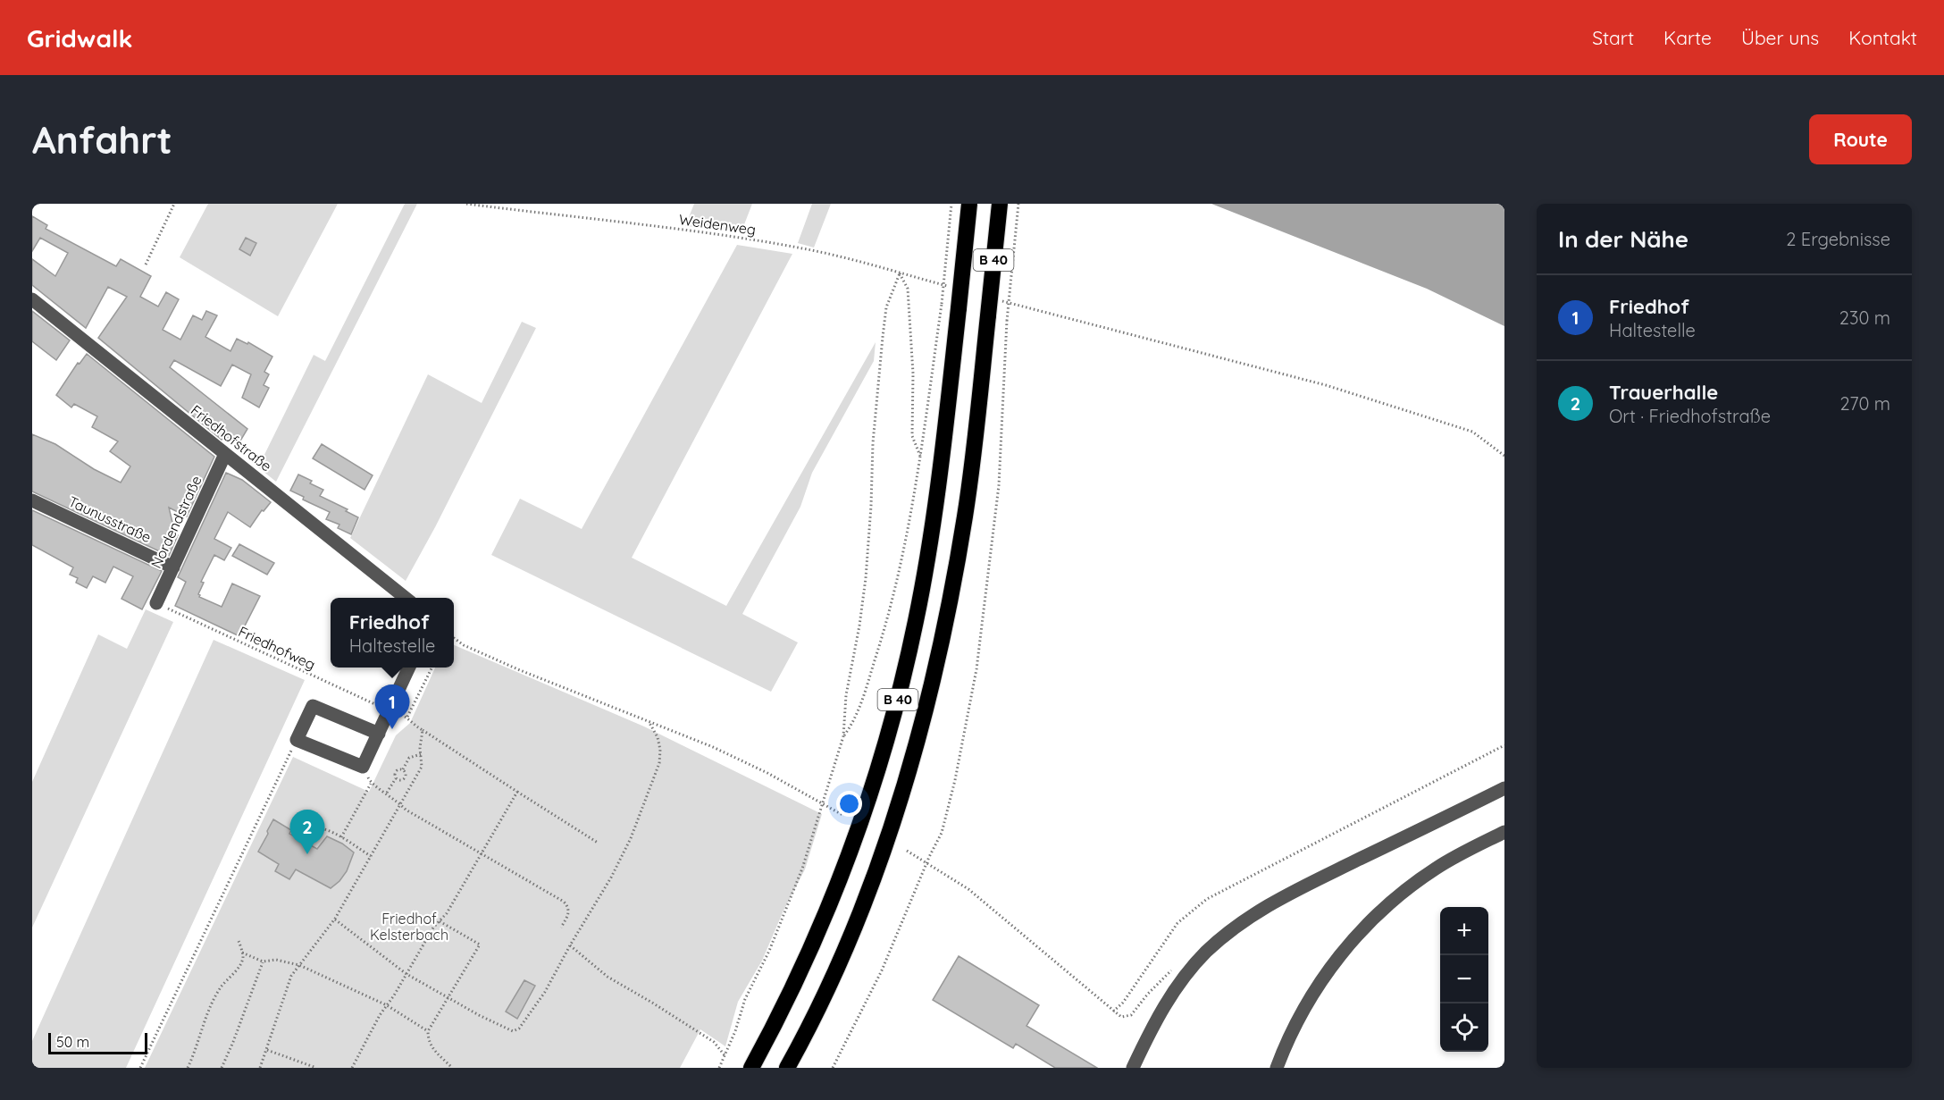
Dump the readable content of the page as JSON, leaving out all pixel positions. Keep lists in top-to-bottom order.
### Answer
{
  "streets": {
    "highway": ["B 40"],
    "street": ["Friedhofstraße", "Taunusstraße", "Nordendstraße"],
    "path": ["Weidenweg", "Friedhofweg"]
  },
  "crossings": [
    ["Friedhofstraße", "Nordendstraße"],
    ["Taunusstraße", "Nordendstraße"],
    ["Nordendstraße", "Friedhofweg"]
  ],
  "parks": ["Friedhof Kelsterbach"],
  "scale_bar": "50 m",
  "page": {
    "header": "Gridwalk",
    "nav": [
      "Start",
      "Karte",
      "Über uns",
      "Kontakt"
    ],
    "buttons": "Route",
    "title": "Anfahrt",
    "heading": ["In der Nähe", "2 Ergebnisse"],
    "list": [
      {
        "mark": "1",
        "name": "Friedhof",
        "note": "Haltestelle",
        "value": "230 m"
      },
      {
        "mark": "2",
        "name": "Trauerhalle",
        "note": "Ort · Friedhofstraße",
        "value": "270 m"
      }
    ],
    "popup": ["Friedhof", "Haltestelle"],
    "pins": ["1", "2"],
    "map_buttons": ["+", "−"],
    "scale": "50 m"
  }
}
